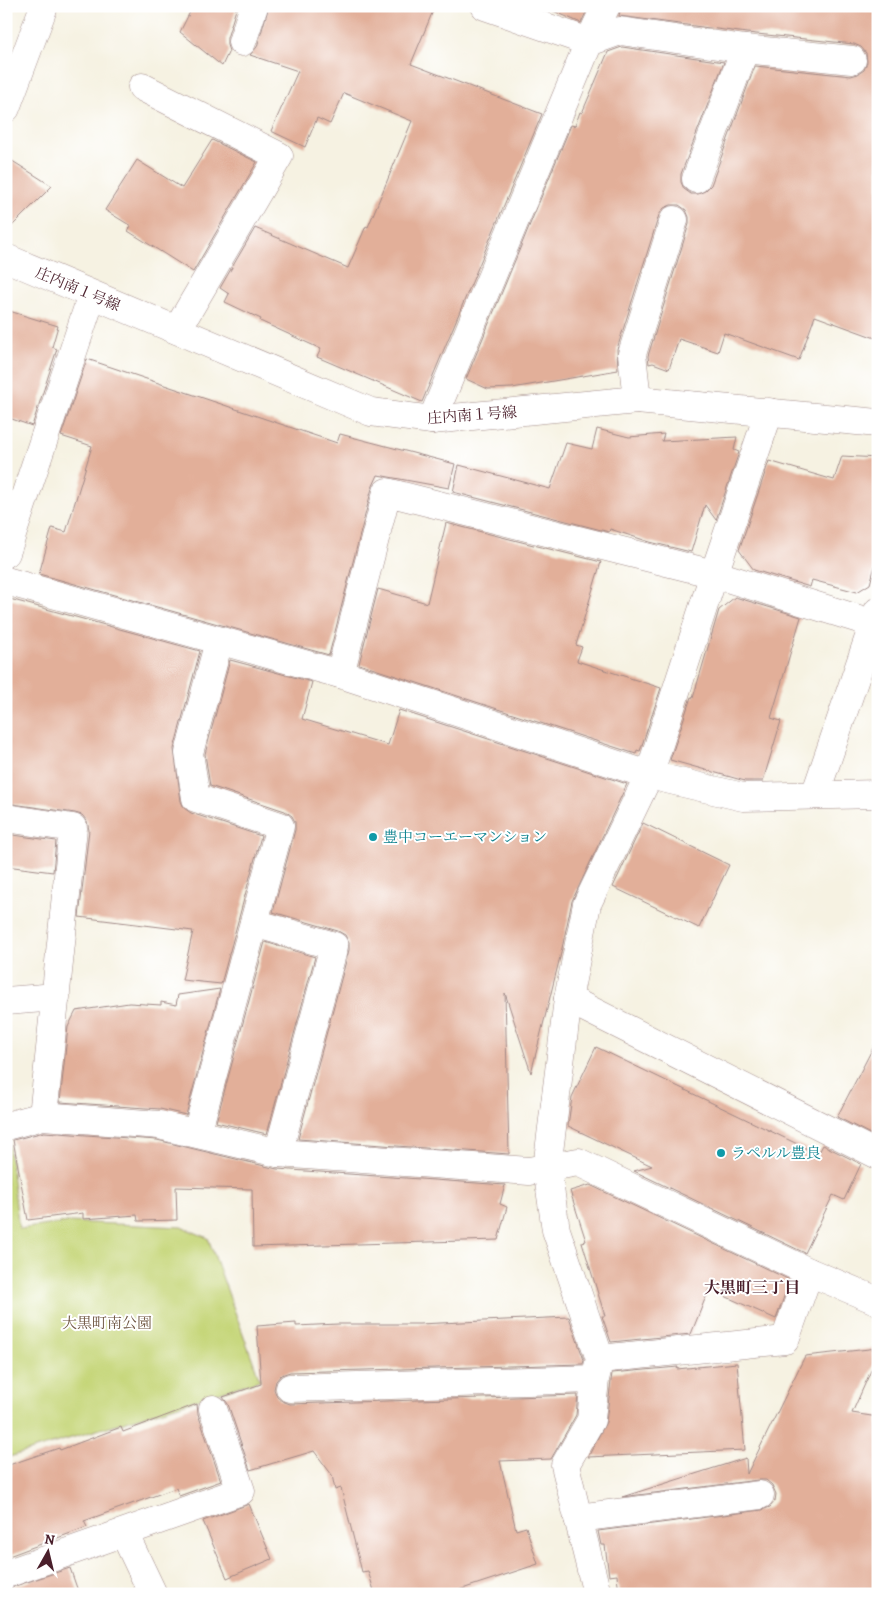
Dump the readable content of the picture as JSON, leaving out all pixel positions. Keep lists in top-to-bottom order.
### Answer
{
  "streets": {
    "street": ["庄内南１号線"]
  },
  "districts": ["大黒町三丁目"],
  "parks": ["大黒町南公園"],
  "places": ["豊中コーエーマンション", "ラペルル豊良"],
  "north": "top"
}
